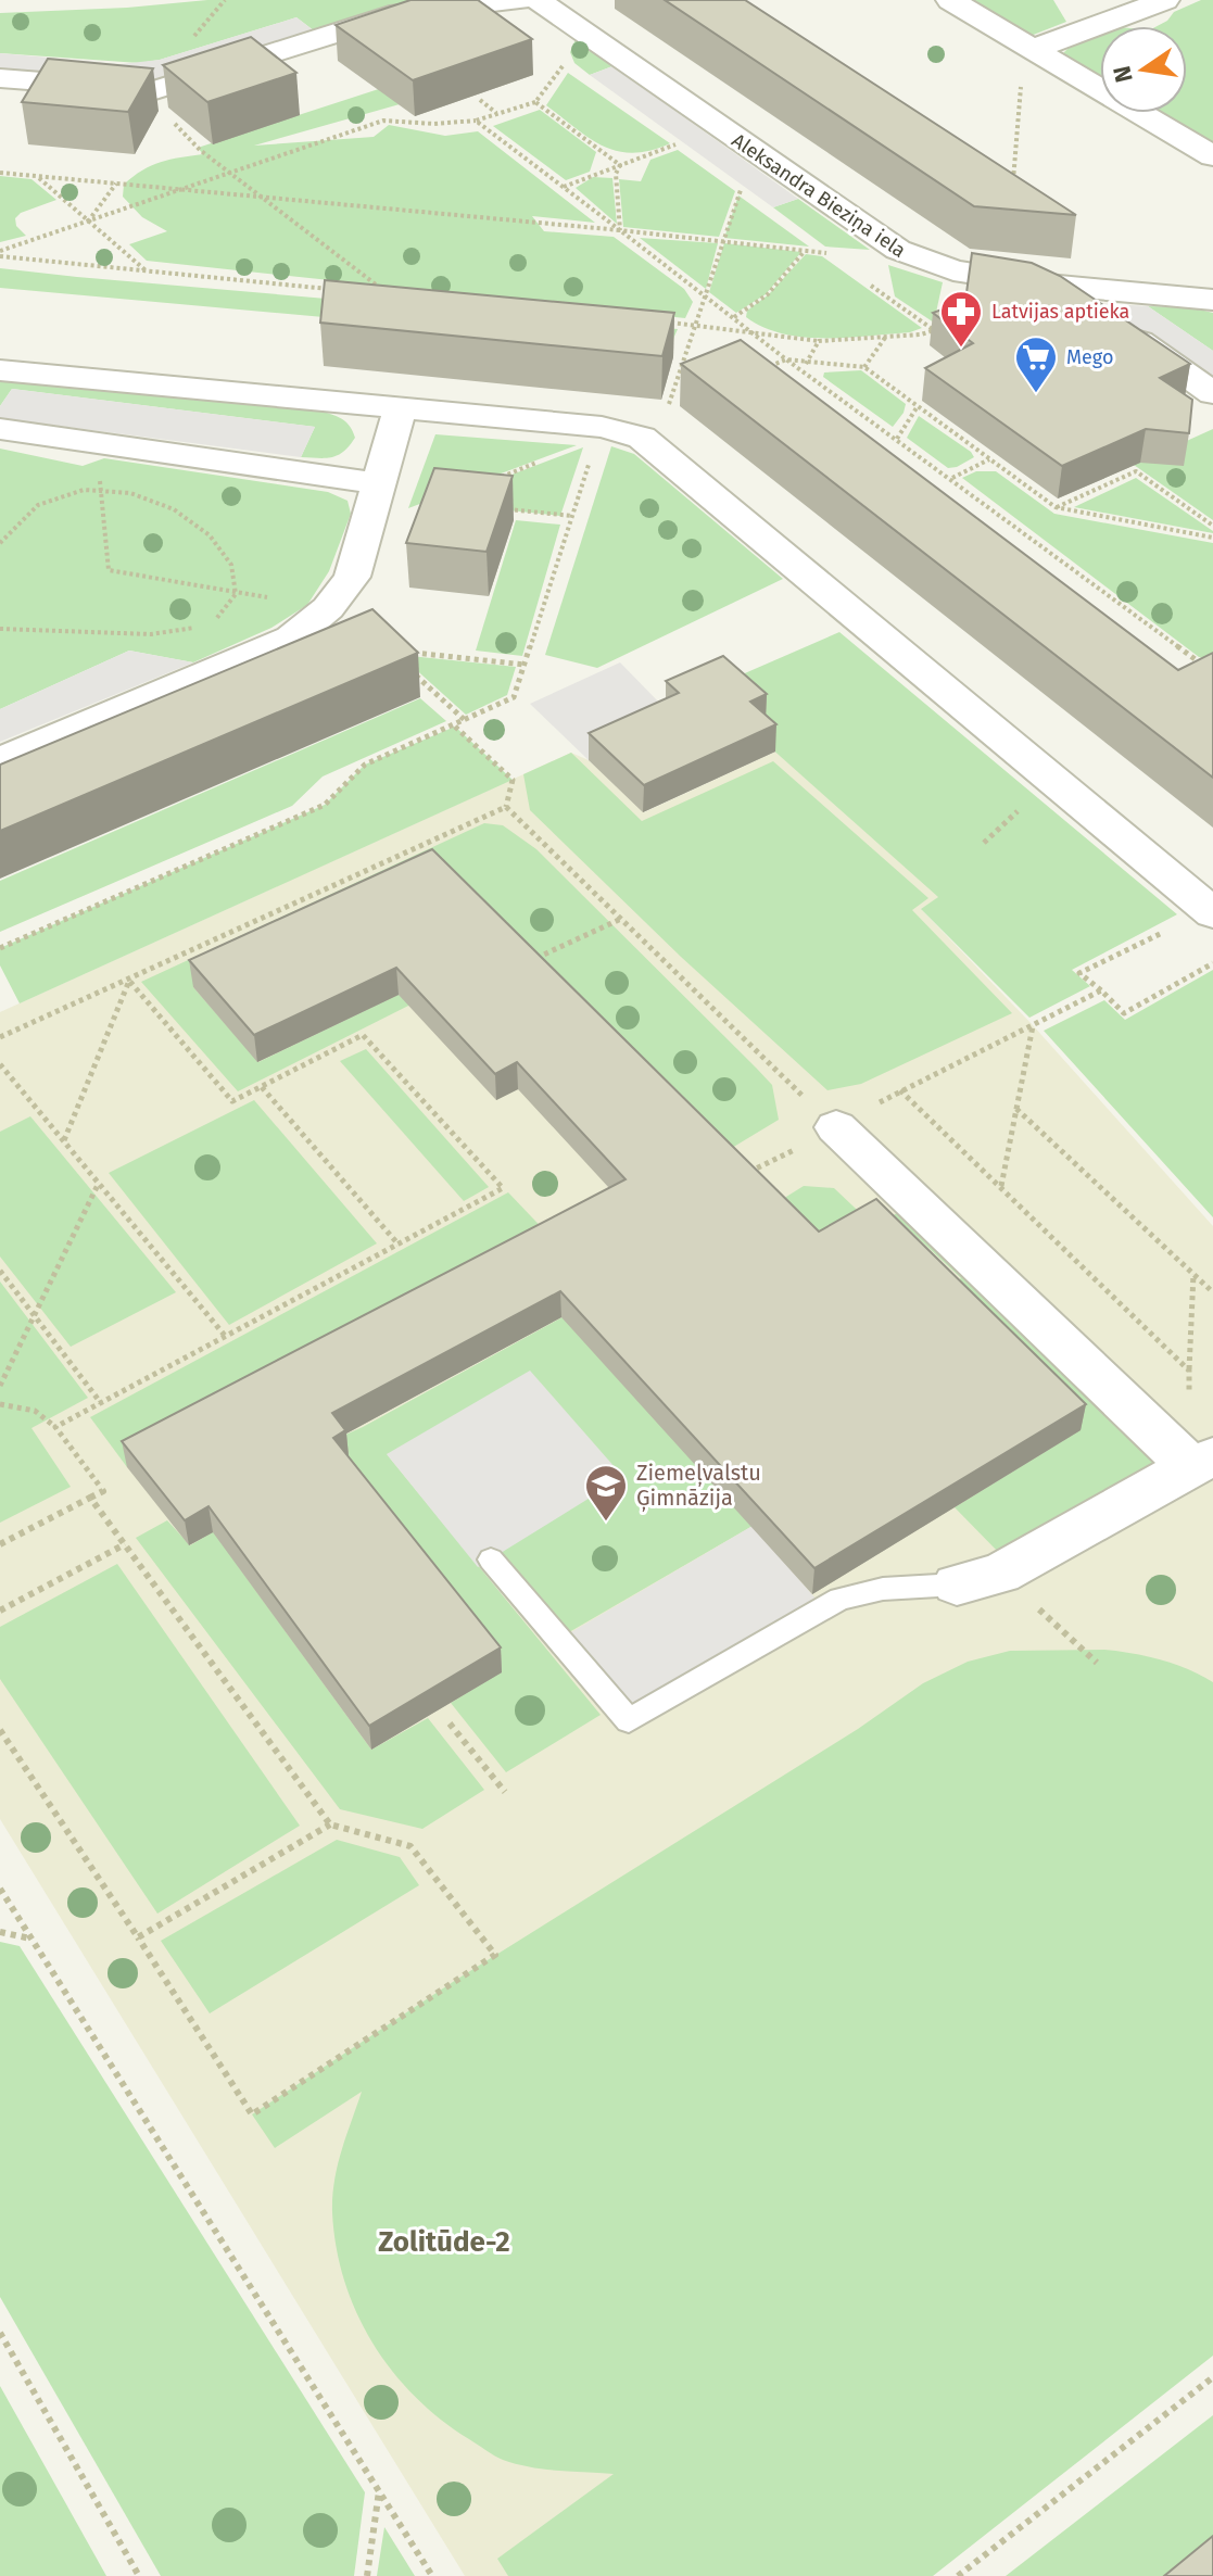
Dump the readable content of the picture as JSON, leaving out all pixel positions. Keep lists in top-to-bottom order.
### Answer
{
  "streets": {
    "street": ["Aleksandra Bieziņa iela"]
  },
  "districts": ["Zolitūde-2"],
  "places": {
    "pharmacy": ["Latvijas aptieka"],
    "supermarket": ["Mego"],
    "school or university": ["Ziemeļvalstu Ģimnāzija"]
  },
  "north": "left"
}
